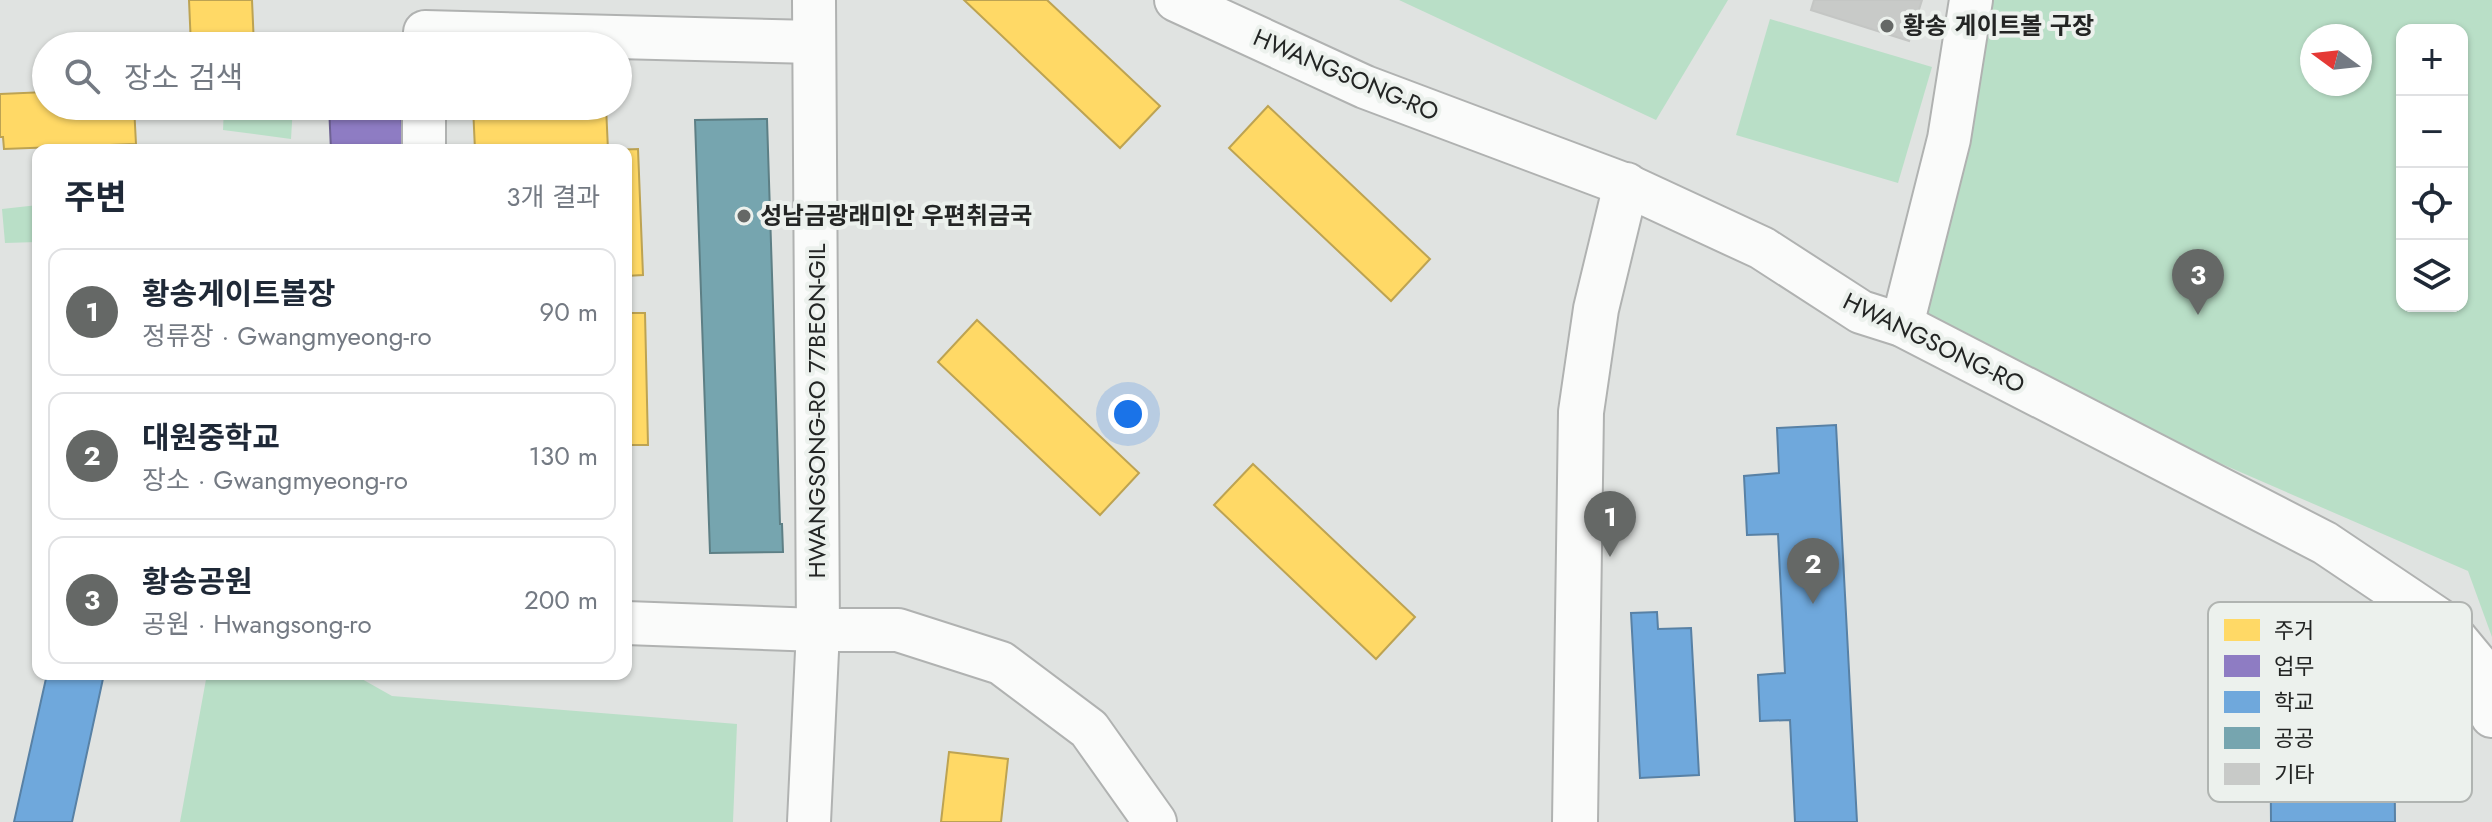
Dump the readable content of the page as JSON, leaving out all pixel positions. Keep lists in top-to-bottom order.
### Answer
{
  "streets": {
    "street": ["HWANGSONG-RO", "HWANGSONG-RO 77BEON-GIL"]
  },
  "places": ["황송 게이트볼 구장", "성남금광래미안 우편취금국"],
  "legend": [
    "주거",
    "업무",
    "학교",
    "공공",
    "기타"
  ],
  "north": "left",
  "page": {
    "map_buttons": ["+", "−"],
    "search": "장소 검색",
    "heading": ["주변", "3개 결과"],
    "list": [
      {
        "mark": "1",
        "name": "황송게이트볼장",
        "note": "정류장 · Gwangmyeong-ro",
        "value": "90 m"
      },
      {
        "mark": "2",
        "name": "대원중학교",
        "note": "장소 · Gwangmyeong-ro",
        "value": "130 m"
      },
      {
        "mark": "3",
        "name": "황송공원",
        "note": "공원 · Hwangsong-ro",
        "value": "200 m"
      }
    ],
    "pins": ["3", "1", "2"]
  }
}
